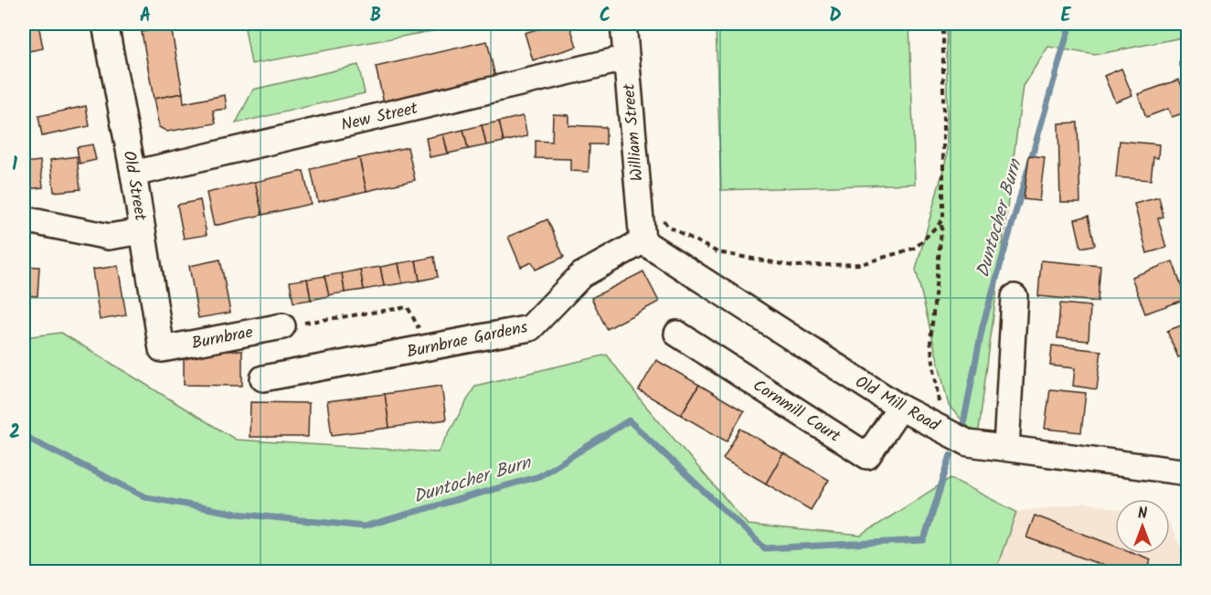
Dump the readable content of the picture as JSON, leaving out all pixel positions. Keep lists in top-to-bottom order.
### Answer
{
  "streets": {
    "street": [
      "New Street",
      "William Street",
      "Old Street",
      "Burnbrae",
      "Burnbrae Gardens",
      "Old Mill Road",
      "Cornmill Court"
    ]
  },
  "crossings": [
    ["New Street", "William Street"],
    ["New Street", "Old Street"],
    ["William Street", "Burnbrae Gardens"],
    ["William Street", "Old Mill Road"],
    ["Old Street", "Burnbrae"],
    ["Burnbrae Gardens", "Old Mill Road"],
    ["Old Mill Road", "Cornmill Court"]
  ],
  "water": ["Duntocher Burn"],
  "north": "top",
  "grid": {
    "columns": [
      "A",
      "B",
      "C",
      "D",
      "E"
    ],
    "rows": ["1", "2"]
  }
}
